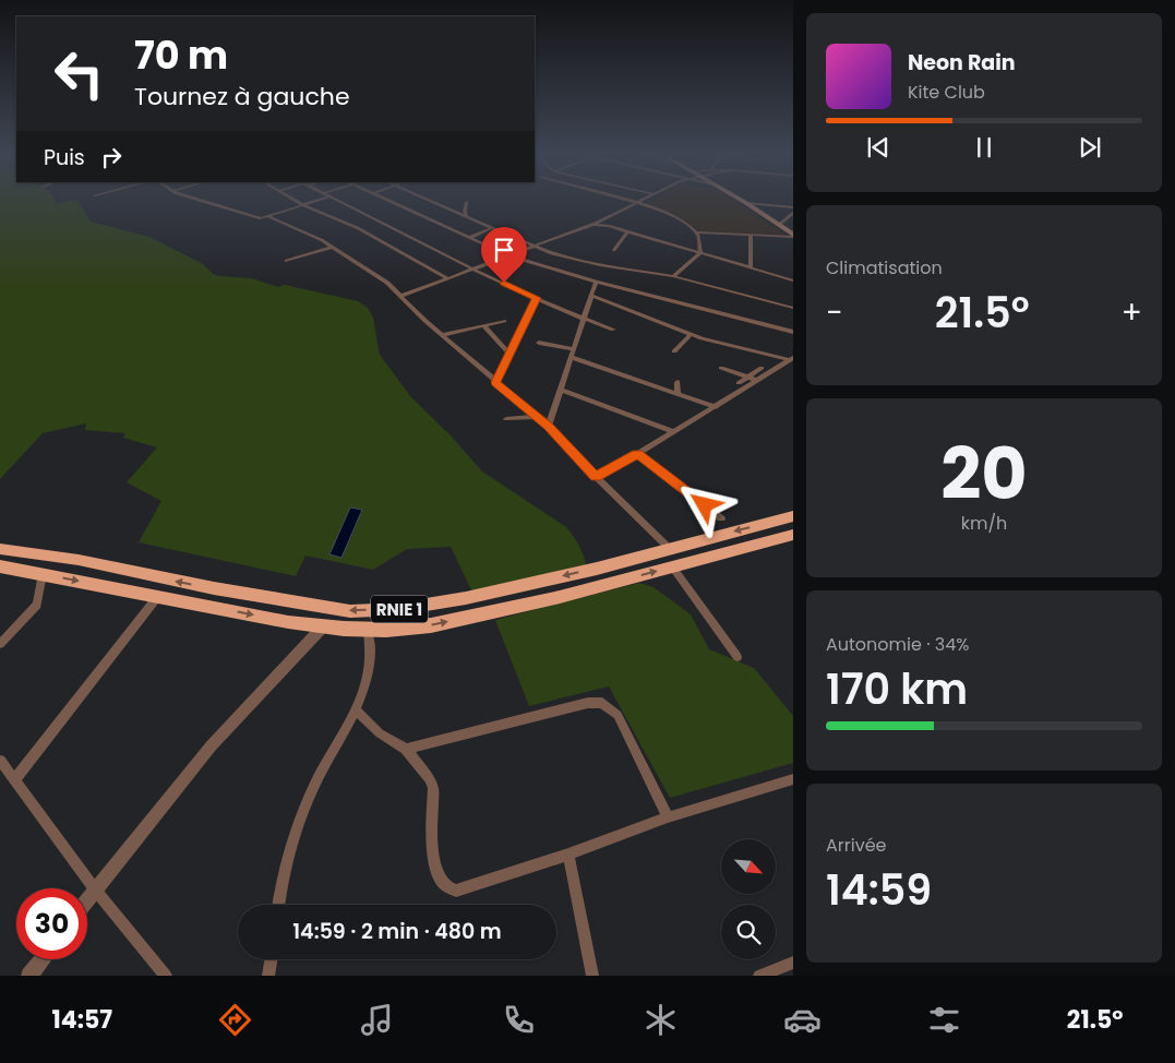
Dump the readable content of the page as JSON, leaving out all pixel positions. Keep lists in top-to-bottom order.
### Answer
{
  "streets": {
    "highway": ["RNIE 1"]
  },
  "north": "bottom right",
  "page": {
    "turn": ["70 m", "Tournez à gauche"],
    "song": ["Neon Rain", "Kite Club"],
    "then": "Puis",
    "tile": [
      "Climatisation",
      ["20", "km/h"],
      ["Autonomie · 34%", "170 km"],
      ["Arrivée", "14:59"]
    ],
    "heat": ["−", "21.5°", "+"],
    "limit": "30",
    "trip": "14:59 · 2 min · 480 m",
    "tabs": ["14:57", "21.5°"]
  }
}
